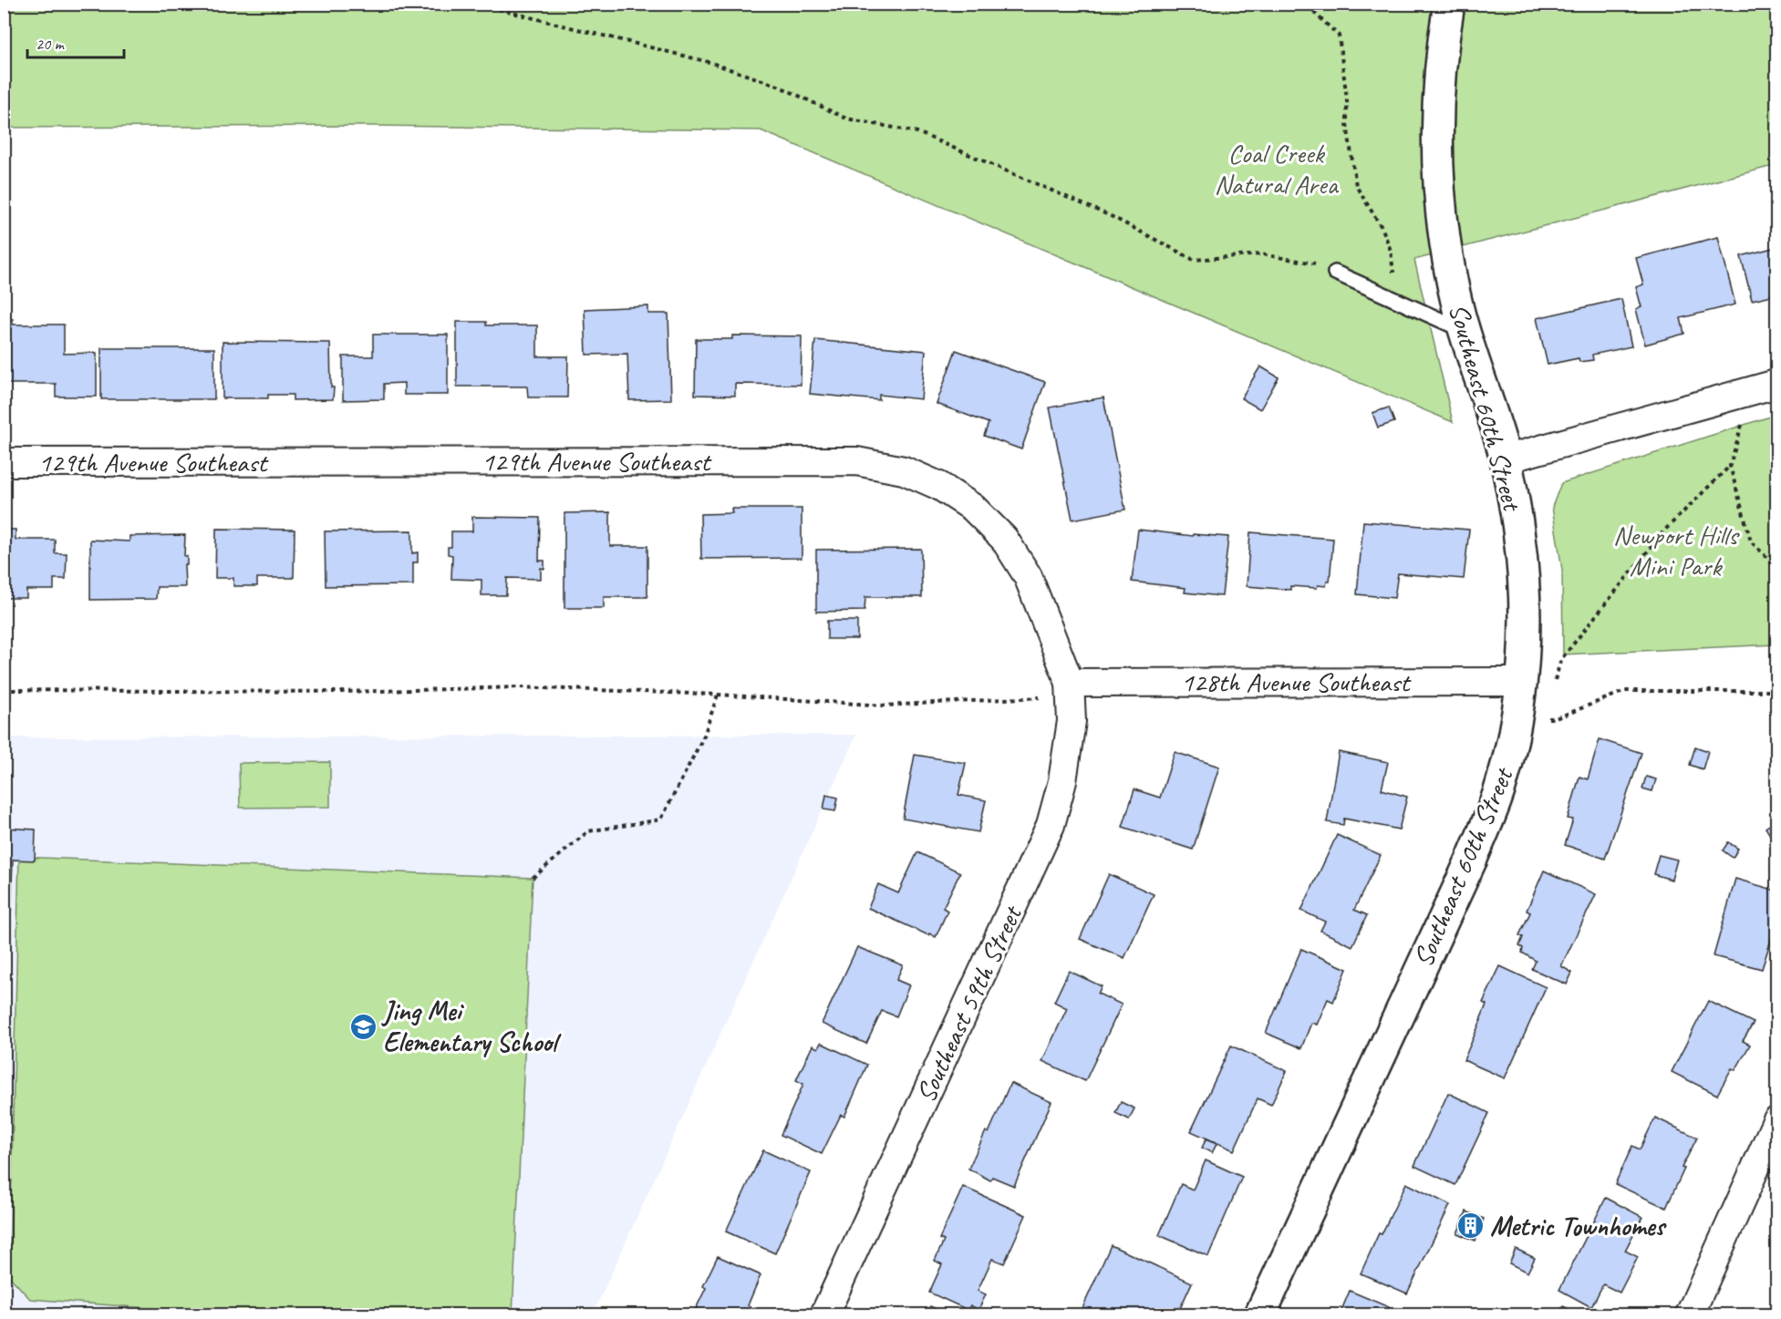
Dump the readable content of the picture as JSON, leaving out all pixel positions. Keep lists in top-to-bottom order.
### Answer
{
  "streets": {
    "street": [
      "Southeast 60th Street",
      "129th Avenue Southeast",
      "128th Avenue Southeast",
      "Southeast 59th Street"
    ]
  },
  "crossings": [
    ["Southeast 60th Street", "128th Avenue Southeast"],
    ["129th Avenue Southeast", "128th Avenue Southeast"],
    ["129th Avenue Southeast", "Southeast 59th Street"],
    ["128th Avenue Southeast", "Southeast 59th Street"]
  ],
  "parks": ["Coal Creek Natural Area", "Newport Hills Mini Park"],
  "places": {
    "school or university": ["Jing Mei Elementary School"],
    "building": ["Metric Townhomes"]
  },
  "scale_bar": "20 m"
}
